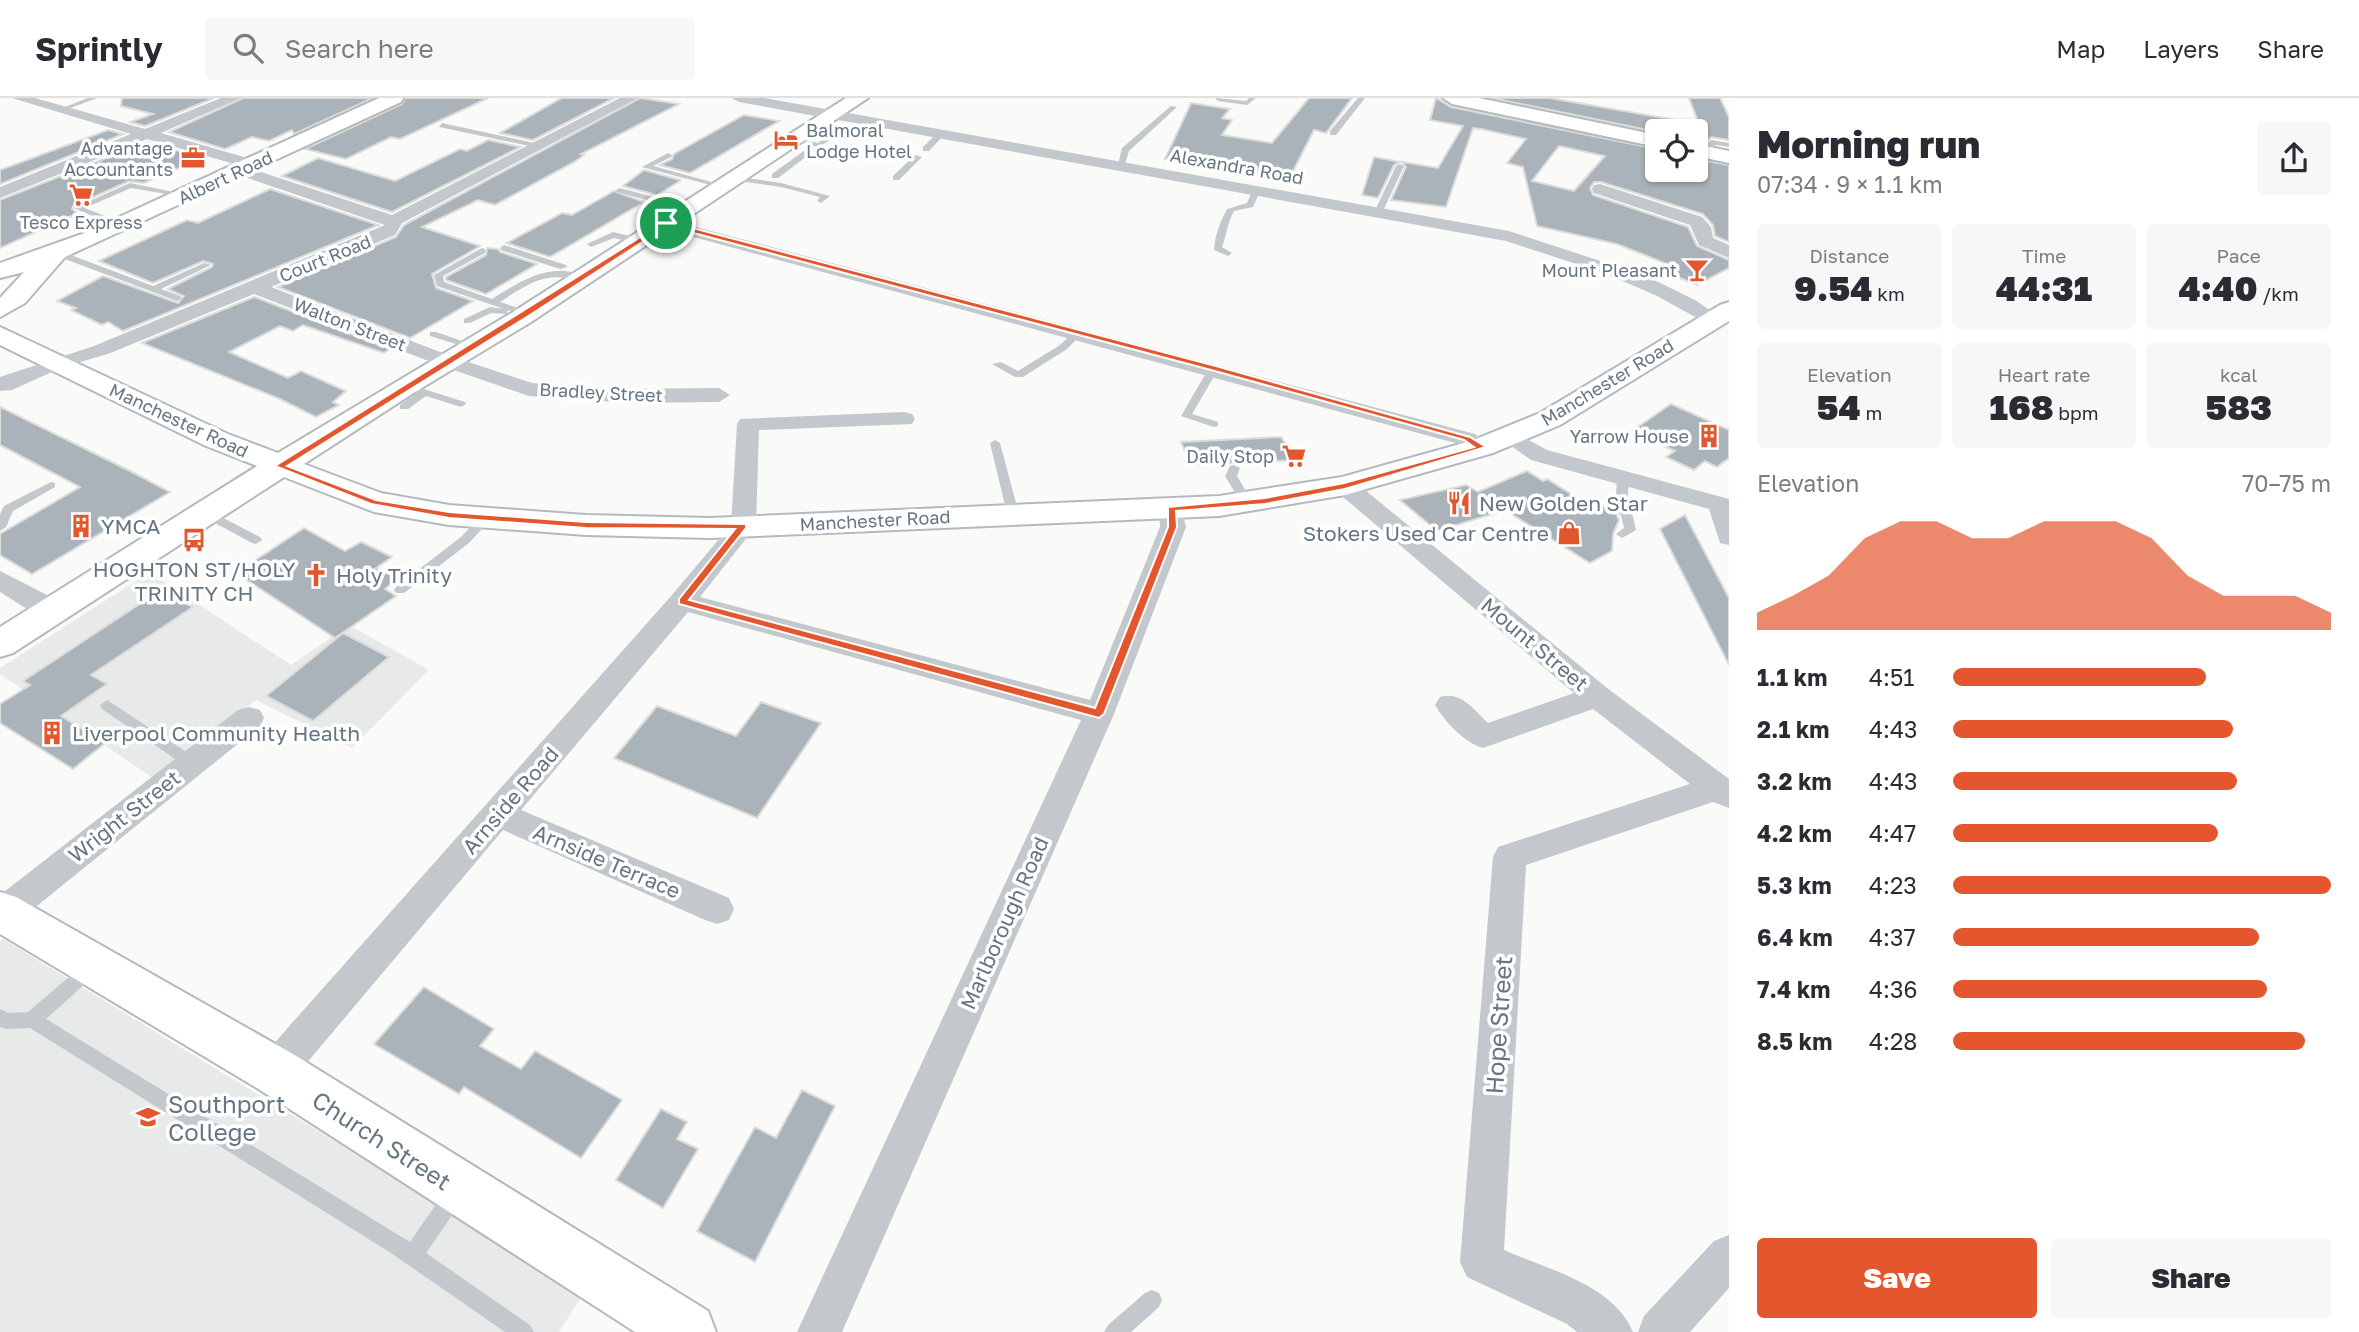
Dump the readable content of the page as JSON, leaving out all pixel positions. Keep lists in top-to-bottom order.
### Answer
{
  "streets": {
    "main road": ["Albert Road", "Manchester Road", "Church Street"],
    "street": [
      "Alexandra Road",
      "Court Road",
      "Walton Street",
      "Bradley Street",
      "Mount Street",
      "Arnside Road",
      "Wright Street",
      "Arnside Terrace",
      "Marlborough Road",
      "Hope Street"
    ]
  },
  "crossings": [
    ["Alexandra Road", "Manchester Road"],
    ["Albert Road", "Manchester Road"],
    ["Court Road", "Walton Street"],
    ["Court Road", "Manchester Road"],
    ["Walton Street", "Bradley Street"],
    ["Manchester Road", "Mount Street"],
    ["Manchester Road", "Arnside Road"],
    ["Manchester Road", "Marlborough Road"],
    ["Mount Street", "Hope Street"],
    ["Arnside Road", "Arnside Terrace"],
    ["Arnside Road", "Church Street"],
    ["Wright Street", "Church Street"]
  ],
  "places": {
    "hotel": ["Balmoral Lodge Hotel"],
    "office": ["Advantage Accountants"],
    "supermarket": ["Tesco Express", "Daily Stop"],
    "bar": ["Mount Pleasant"],
    "building": ["Yarrow House", "YMCA", "Liverpool Community Health"],
    "restaurant": ["New Golden Star"],
    "shop": ["Stokers Used Car Centre"],
    "bus stop": ["HOGHTON ST/HOLY TRINITY CH"],
    "church": ["Holy Trinity"],
    "school or university": ["Southport College"]
  },
  "page": {
    "header": "Sprintly",
    "search": "Search here",
    "nav": ["Map", "Layers", "Share"],
    "heading": ["Morning run", "07:34 · 9 × 1.1 km"],
    "stats": [
      ["Distance", "9.54 km"],
      ["Time", "44:31"],
      ["Pace", "4:40 /km"],
      ["Elevation", "54 m"],
      ["Heart rate", "168 bpm"],
      ["kcal", "583"]
    ],
    "chart": ["Elevation", "70–75 m"],
    "list": [
      {
        "name": "1.1 km",
        "note": "4:51"
      },
      {
        "name": "2.1 km",
        "note": "4:43"
      },
      {
        "name": "3.2 km",
        "note": "4:43"
      },
      {
        "name": "4.2 km",
        "note": "4:47"
      },
      {
        "name": "5.3 km",
        "note": "4:23"
      },
      {
        "name": "6.4 km",
        "note": "4:37"
      },
      {
        "name": "7.4 km",
        "note": "4:36"
      },
      {
        "name": "8.5 km",
        "note": "4:28"
      }
    ],
    "buttons": ["Save", "Share"]
  }
}
